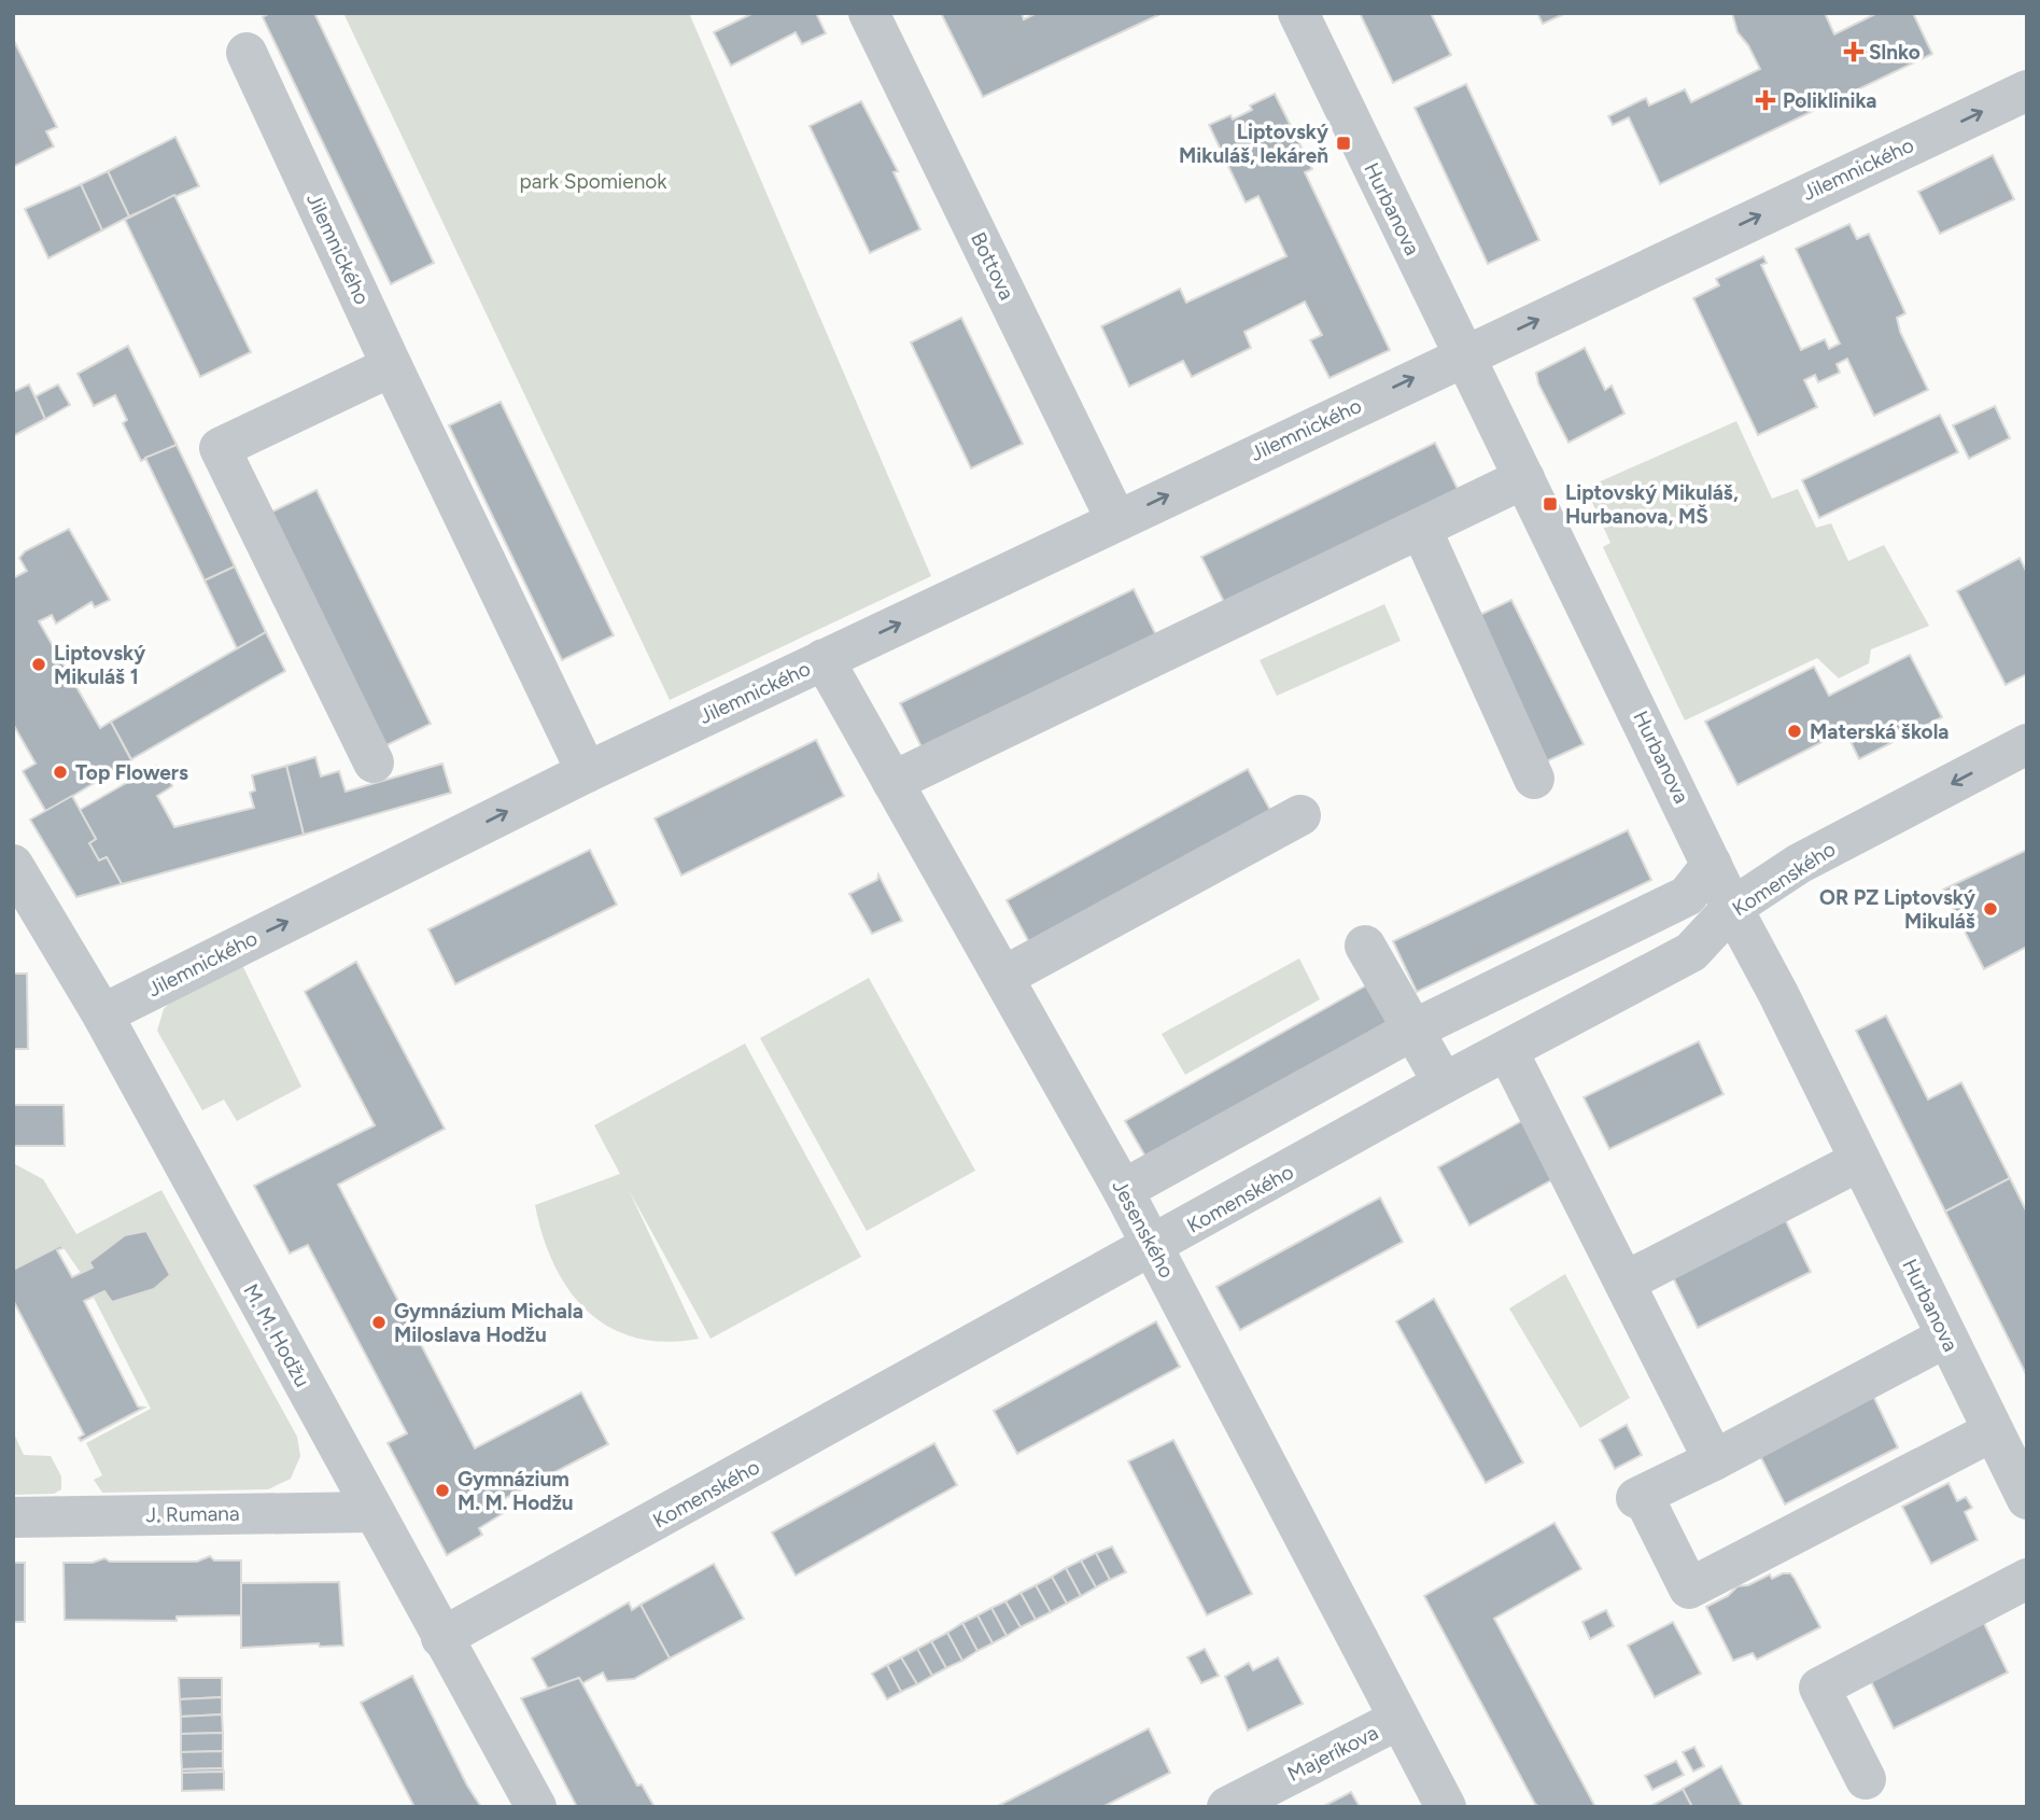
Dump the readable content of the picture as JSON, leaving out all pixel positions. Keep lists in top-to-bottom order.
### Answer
{
  "streets": {
    "street": [
      "Jilemnického",
      "Hurbanova",
      "Bottova",
      "Komenského",
      "Jesenského",
      "M. M. Hodžu",
      "J. Rumana",
      "Majeríkova"
    ]
  },
  "crossings": [
    ["Jilemnického", "Hurbanova"],
    ["Jilemnického", "Bottova"],
    ["Jilemnického", "Jesenského"],
    ["Jilemnického", "M. M. Hodžu"],
    ["Hurbanova", "Komenského"],
    ["Komenského", "Jesenského"],
    ["Komenského", "M. M. Hodžu"],
    ["Jesenského", "Majeríkova"],
    ["M. M. Hodžu", "J. Rumana"]
  ],
  "parks": ["park Spomienok"],
  "places": {
    "health": ["Slnko", "Poliklinika"],
    "transit": ["Liptovský Mikuláš, lekáreň", "Liptovský Mikuláš, Hurbanova, MŠ"],
    "other": [
      "Liptovský Mikuláš 1",
      "Materská škola",
      "Top Flowers",
      "OR PZ Liptovský Mikuláš",
      "Gymnázium Michala Miloslava Hodžu",
      "Gymnázium M. M. Hodžu"
    ]
  }
}
